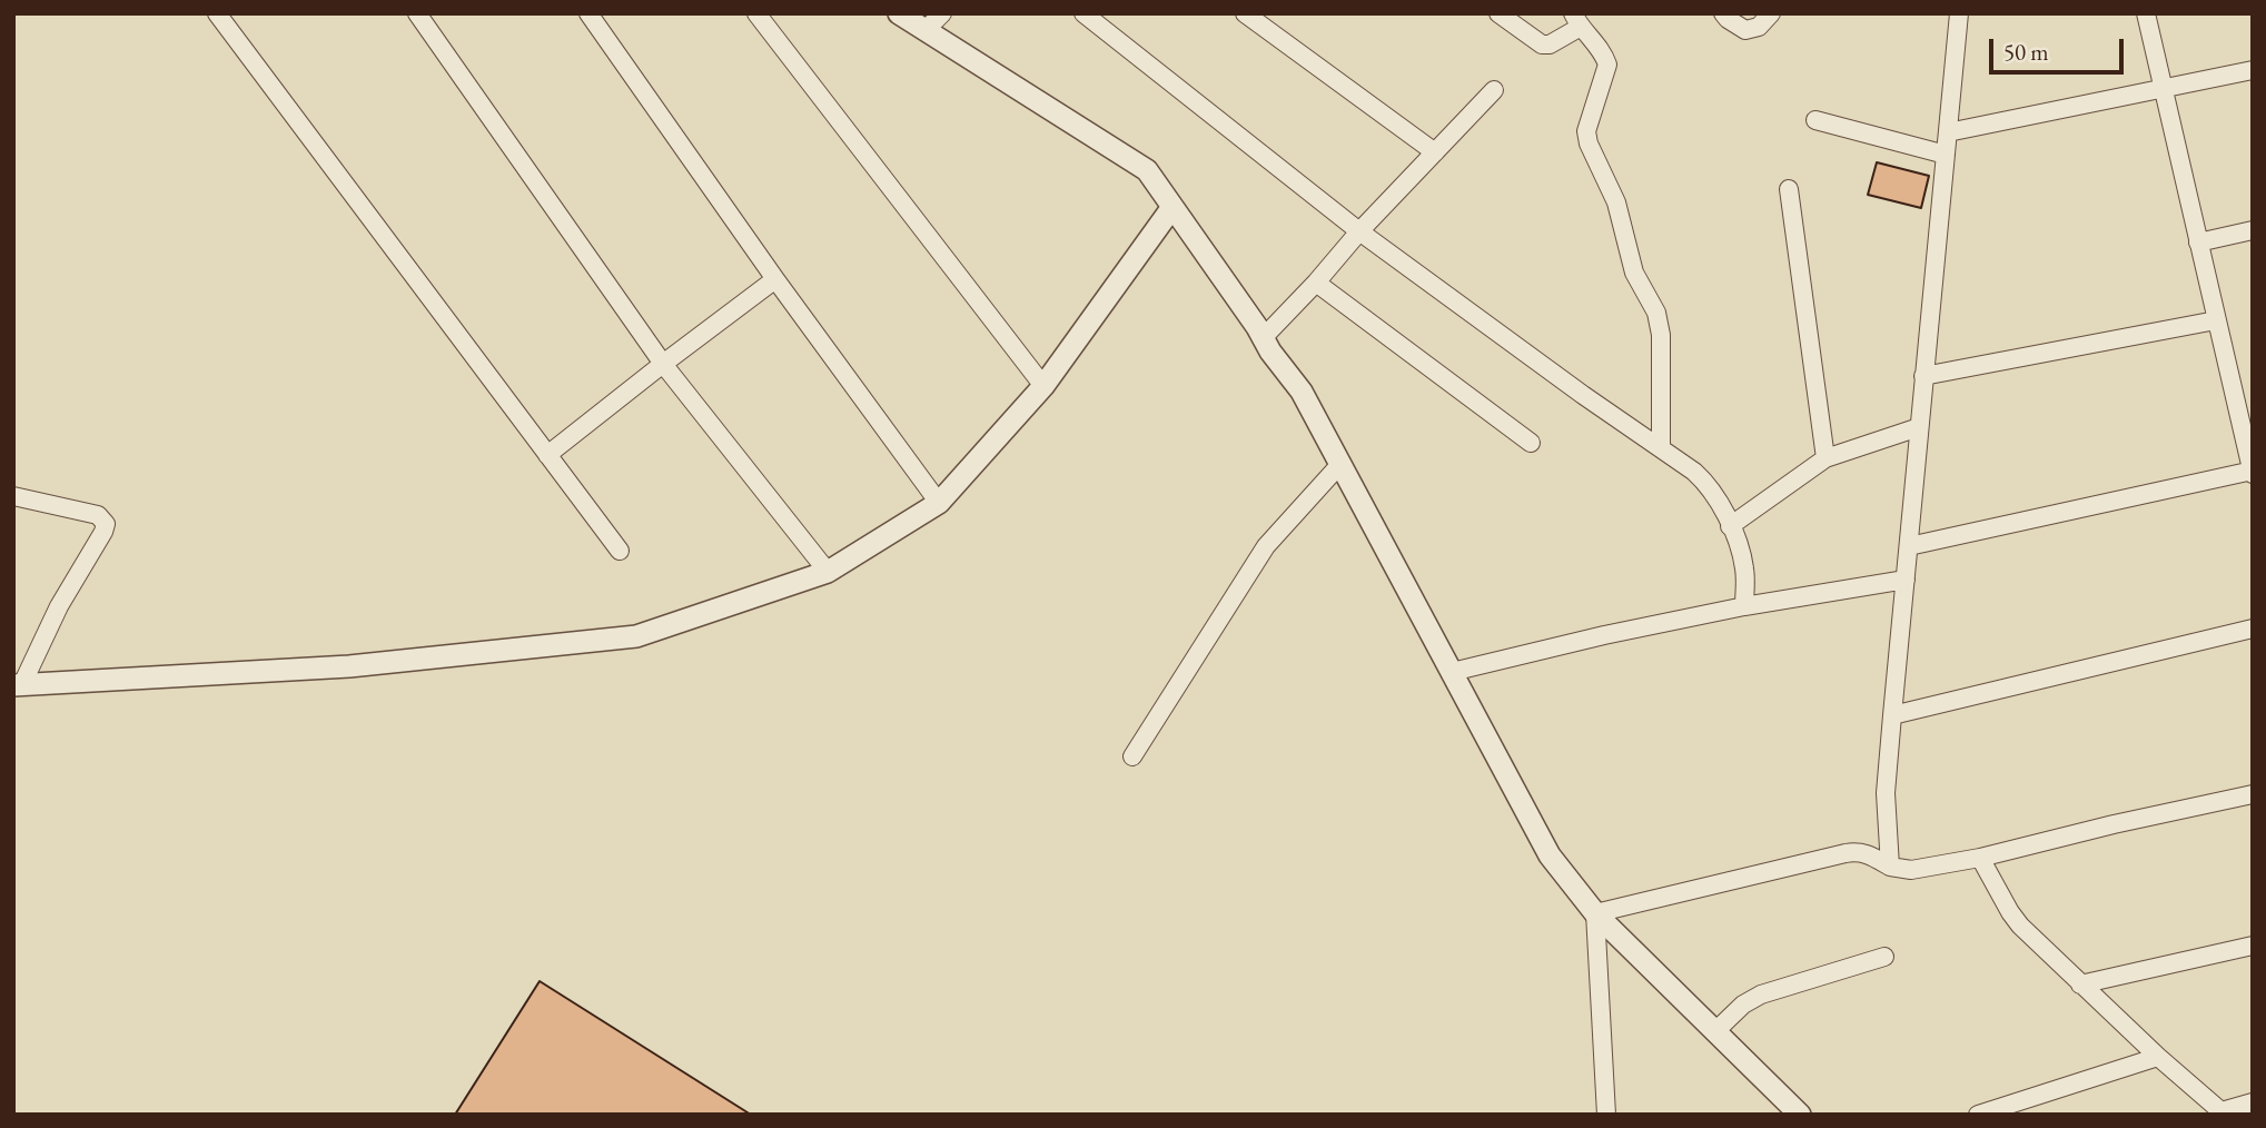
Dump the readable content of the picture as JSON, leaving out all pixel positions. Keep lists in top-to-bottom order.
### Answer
{
  "scale_bar": "50 m"
}
